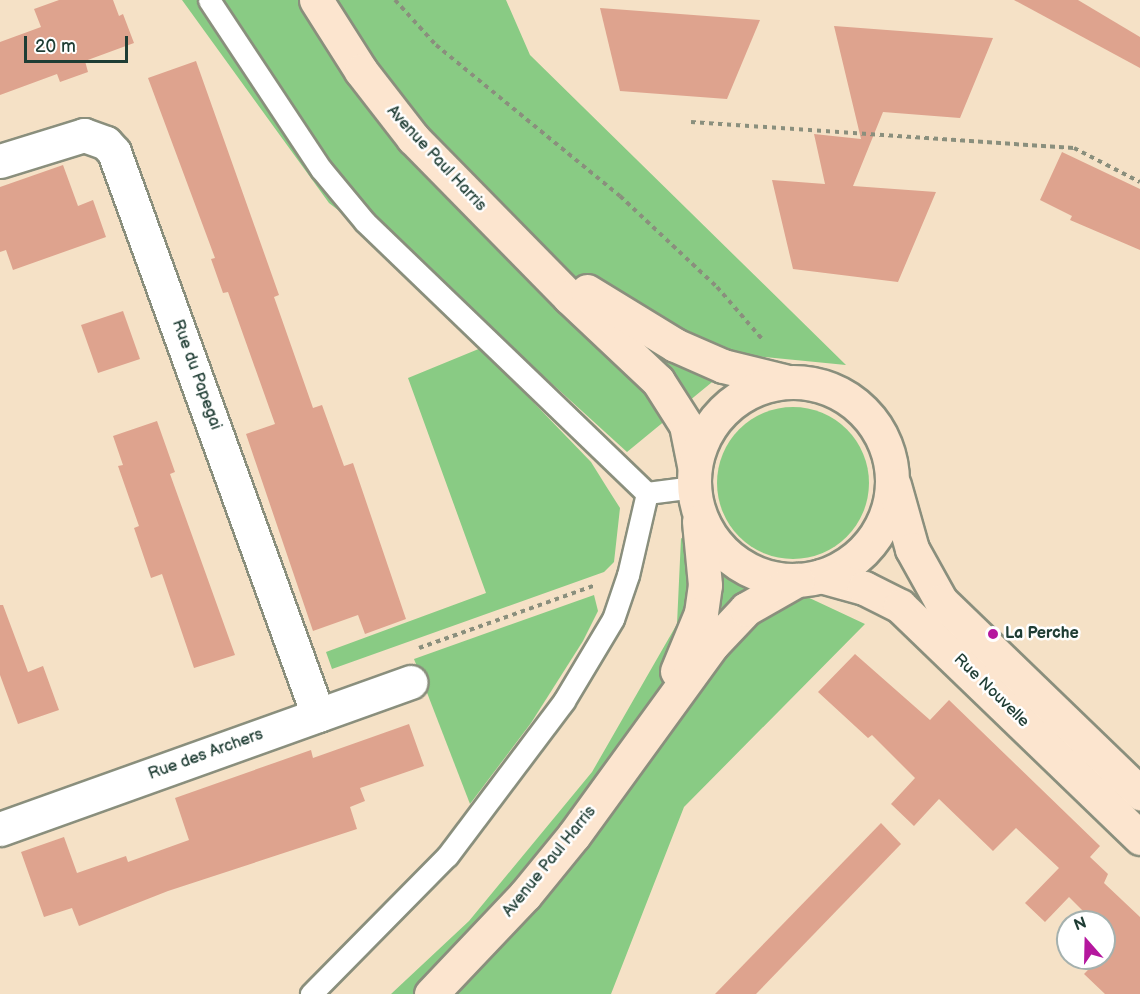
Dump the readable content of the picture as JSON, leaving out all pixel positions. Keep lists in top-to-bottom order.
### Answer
{
  "streets": {
    "main road": ["Avenue Paul Harris", "Rue Nouvelle"],
    "street": ["Rue du Papegai", "Rue des Archers"]
  },
  "crossings": [
    ["Avenue Paul Harris", "Rue Nouvelle"],
    ["Rue du Papegai", "Rue des Archers"]
  ],
  "places": ["La Perche"],
  "scale_bar": "20 m",
  "north": "top"
}
